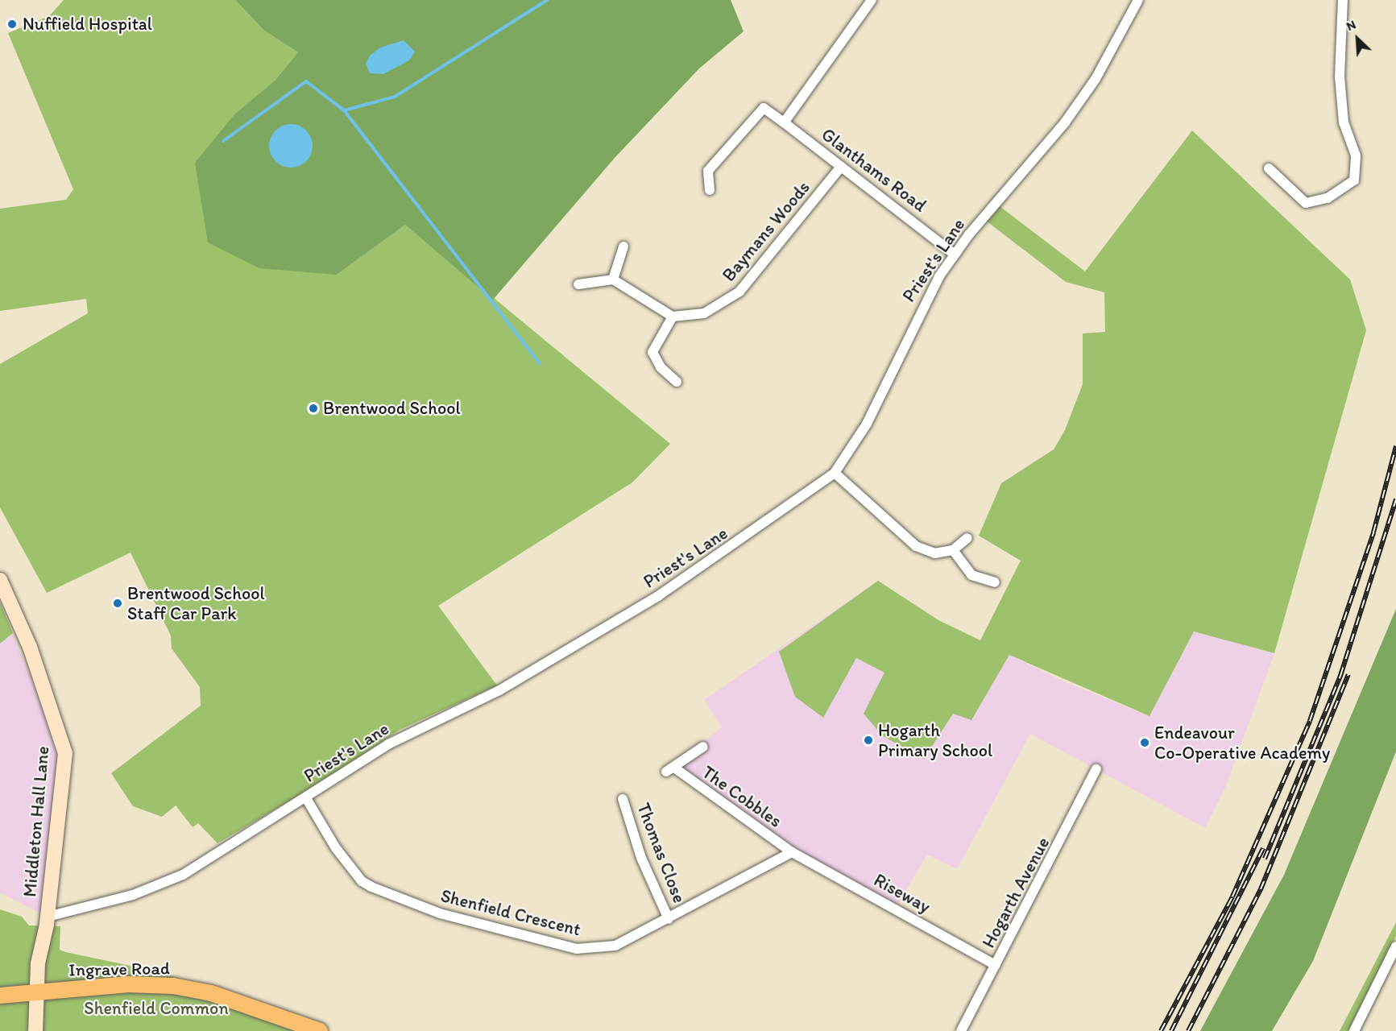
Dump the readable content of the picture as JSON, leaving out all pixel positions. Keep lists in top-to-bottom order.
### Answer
{
  "streets": {
    "main road": ["Ingrave Road"],
    "street": [
      "Glanthams Road",
      "Baymans Woods",
      "Priest's Lane",
      "The Cobbles",
      "Middleton Hall Lane",
      "Thomas Close",
      "Hogarth Avenue",
      "Riseway",
      "Shenfield Crescent"
    ]
  },
  "crossings": [
    ["Glanthams Road", "Baymans Woods"],
    ["Glanthams Road", "Priest's Lane"],
    ["Priest's Lane", "Middleton Hall Lane"],
    ["Priest's Lane", "Shenfield Crescent"],
    ["The Cobbles", "Riseway"],
    ["The Cobbles", "Shenfield Crescent"],
    ["Middleton Hall Lane", "Ingrave Road"],
    ["Thomas Close", "Shenfield Crescent"],
    ["Hogarth Avenue", "Riseway"],
    ["Riseway", "Shenfield Crescent"]
  ],
  "parks": ["Shenfield Common"],
  "places": [
    "Nuffield Hospital",
    "Brentwood School",
    "Brentwood School Staff Car Park",
    "Hogarth Primary School",
    "Endeavour Co-Operative Academy"
  ],
  "north": "top left"
}
